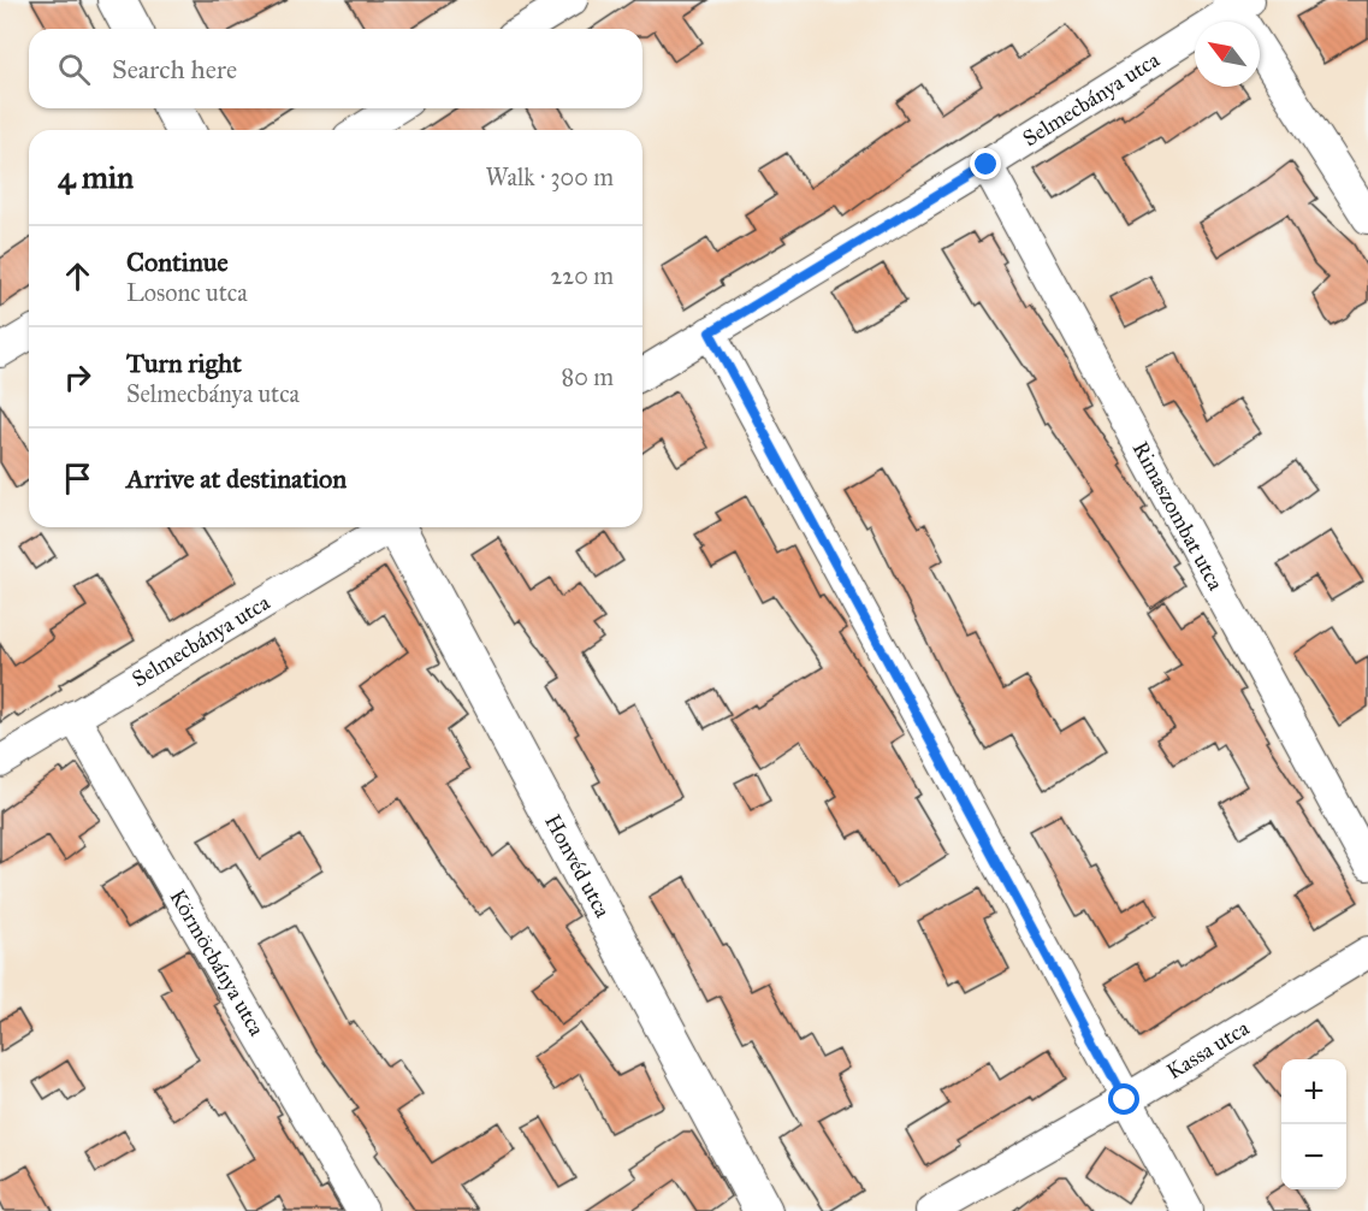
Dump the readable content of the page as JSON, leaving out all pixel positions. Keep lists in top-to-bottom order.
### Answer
{
  "streets": {
    "street": [
      "Selmecbánya utca",
      "Rimaszombat utca",
      "Honvéd utca",
      "Körmöcbánya utca",
      "Kassa utca"
    ]
  },
  "crossings": [
    ["Selmecbánya utca", "Rimaszombat utca"],
    ["Selmecbánya utca", "Körmöcbánya utca"]
  ],
  "north": "top left",
  "page": {
    "search": "Search here",
    "heading": ["4 min", "Walk · 300 m"],
    "list": [
      ["Continue", "Losonc utca", "220 m"],
      ["Turn right", "Selmecbánya utca", "80 m"],
      "Arrive at destination"
    ],
    "map_buttons": ["+", "−"]
  }
}
